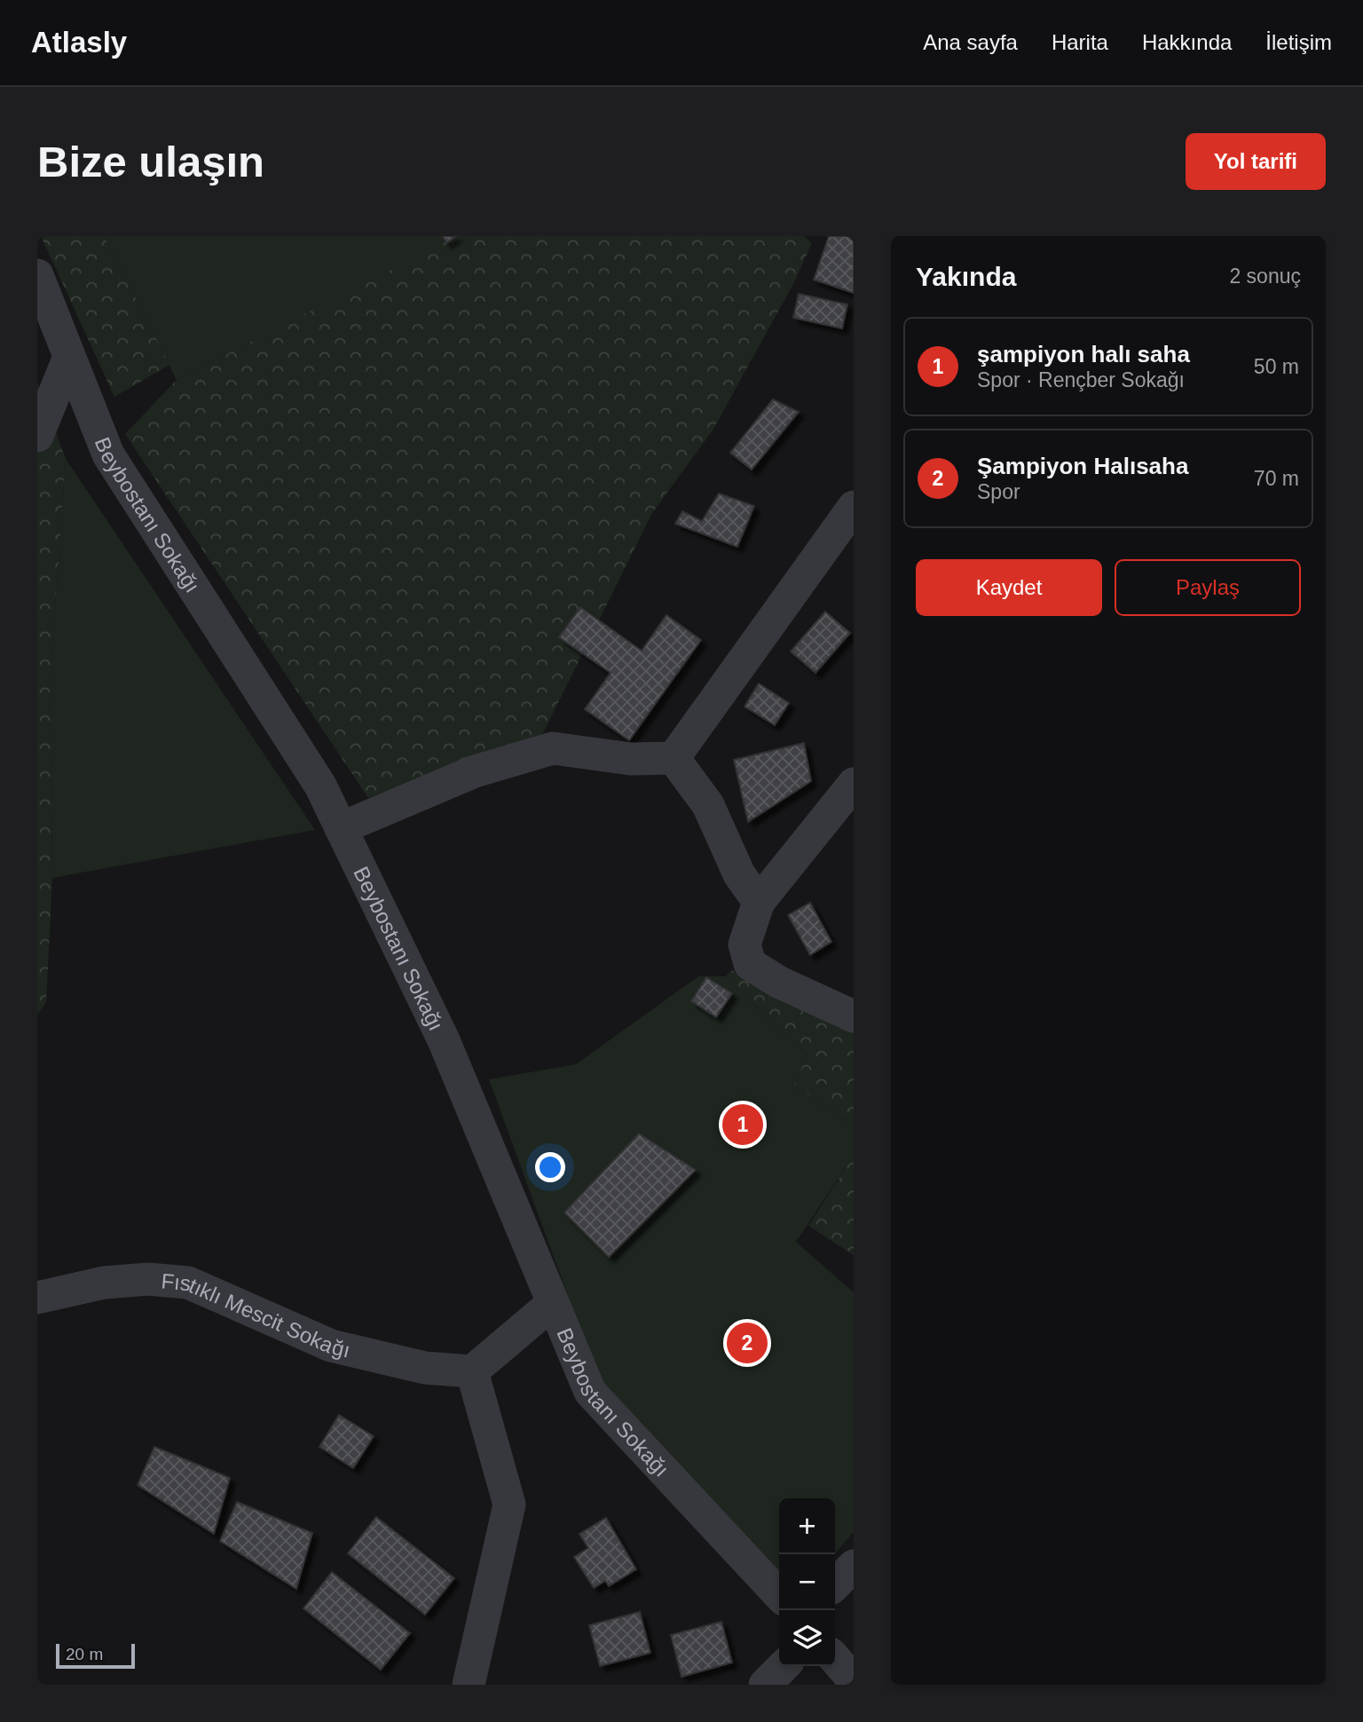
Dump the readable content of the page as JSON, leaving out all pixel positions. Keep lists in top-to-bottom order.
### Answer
{
  "streets": {
    "street": ["Beybostanı Sokağı", "Fıstıklı Mescit Sokağı"]
  },
  "scale_bar": "20 m",
  "page": {
    "header": "Atlasly",
    "nav": [
      "Ana sayfa",
      "Harita",
      "Hakkında",
      "İletişim"
    ],
    "buttons": [
      "Yol tarifi",
      ["Kaydet", "Paylaş"]
    ],
    "title": "Bize ulaşın",
    "heading": ["Yakında", "2 sonuç"],
    "list": [
      {
        "mark": "1",
        "name": "şampiyon halı saha",
        "note": "Spor · Rençber Sokağı",
        "value": "50 m"
      },
      {
        "mark": "2",
        "name": "Şampiyon Halısaha",
        "note": "Spor",
        "value": "70 m"
      }
    ],
    "pins": ["1", "2"],
    "map_buttons": ["+", "−"],
    "scale": "20 m"
  }
}
